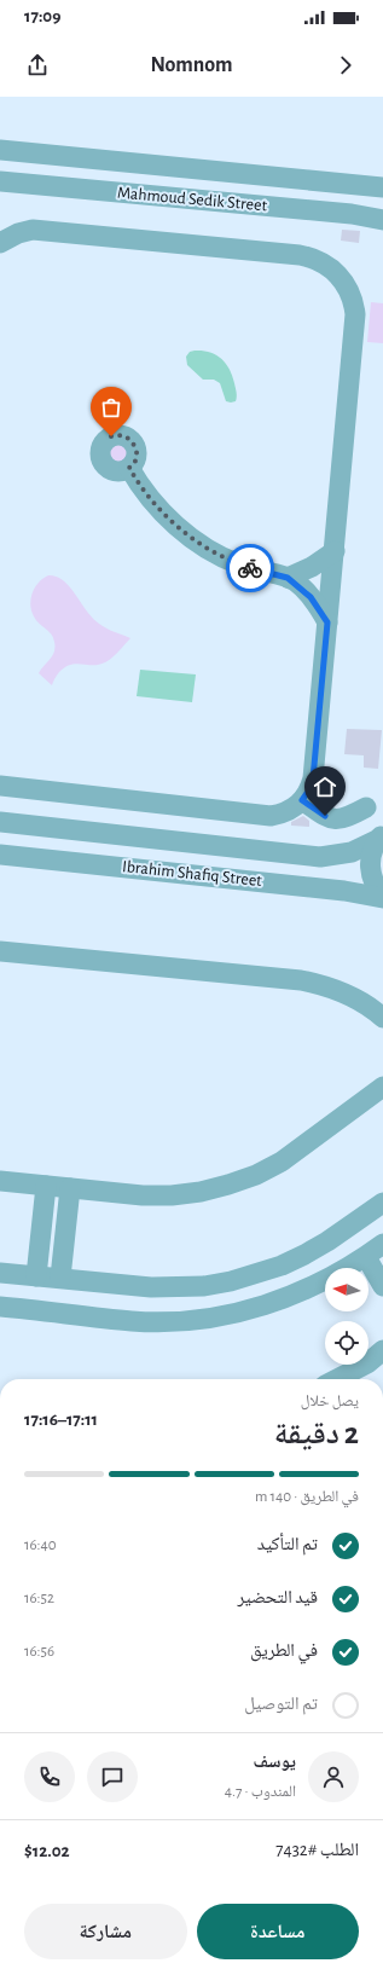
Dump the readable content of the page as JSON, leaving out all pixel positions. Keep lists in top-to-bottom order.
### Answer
{
  "streets": {
    "street": ["Mahmoud Sedik Street", "Ibrahim Shafiq Street"]
  },
  "north": "left",
  "page": {
    "status": "17:09",
    "header": "Nomnom",
    "heading": ["2 دقيقة", "يصل خلال", "17:11–17:16"],
    "panel": [
      "يوسف",
      "المندوب · 4.7",
      "الطلب #7432",
      "$12.02"
    ],
    "bar": "في الطريق · 140 m",
    "list": [
      ["تم التأكيد", "16:40"],
      ["قيد التحضير", "16:52"],
      ["في الطريق", "16:56"],
      "تم التوصيل"
    ],
    "buttons": ["مساعدة", "مشاركة"]
  }
}
